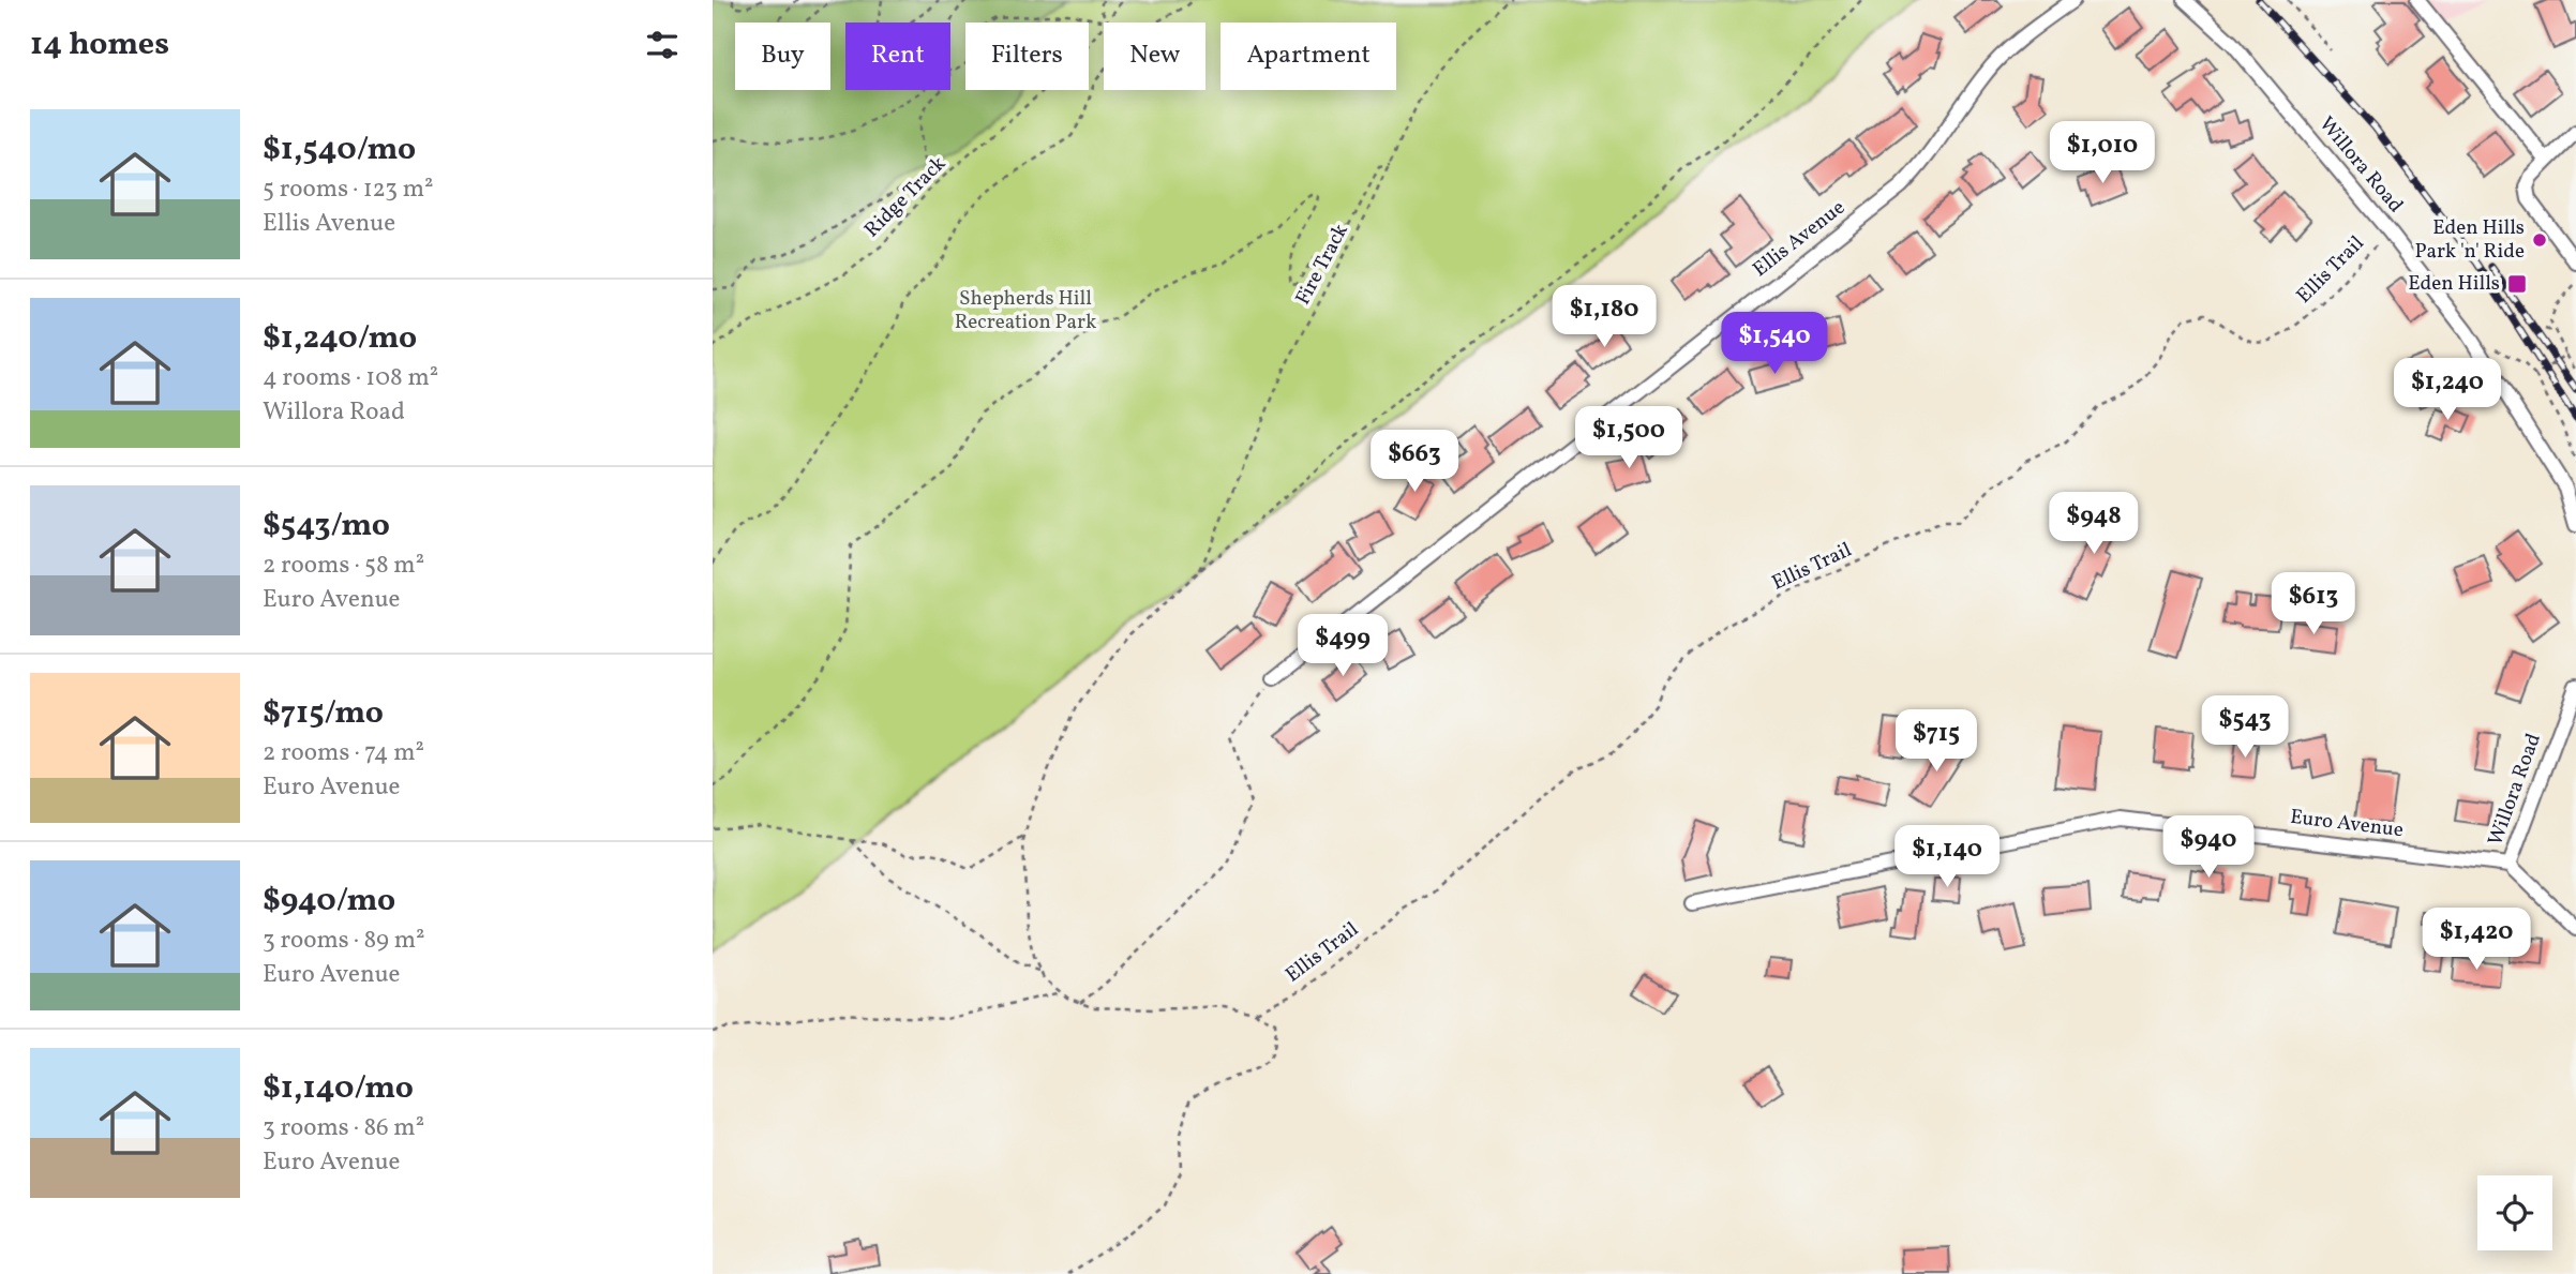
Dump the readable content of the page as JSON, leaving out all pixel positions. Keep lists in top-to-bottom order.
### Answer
{
  "streets": {
    "street": ["Willora Road", "Ellis Avenue", "Euro Avenue"],
    "path": ["Ridge Track", "Fire Track", "Ellis Trail"]
  },
  "crossings": [
    ["Willora Road", "Ellis Trail"],
    ["Willora Road", "Euro Avenue"]
  ],
  "parks": ["Shepherds Hill Recreation Park"],
  "places": {
    "other": ["Eden Hills Park 'n' Ride"],
    "transit": ["Eden Hills"]
  },
  "page": {
    "heading": "14 homes",
    "chip": [
      "Buy",
      "Rent",
      "Filters",
      "New",
      "Apartment"
    ],
    "list": [
      {
        "name": "$1,540/mo",
        "note": "5 rooms · 123 m² · Ellis Avenue"
      },
      {
        "name": "$1,240/mo",
        "note": "4 rooms · 108 m² · Willora Road"
      },
      {
        "name": "$543/mo",
        "note": "2 rooms · 58 m² · Euro Avenue"
      },
      {
        "name": "$715/mo",
        "note": "2 rooms · 74 m² · Euro Avenue"
      },
      {
        "name": "$940/mo",
        "note": "3 rooms · 89 m² · Euro Avenue"
      },
      {
        "name": "$1,140/mo",
        "note": "3 rooms · 86 m² · Euro Avenue"
      }
    ],
    "price": [
      "$1,010",
      "$1,180",
      "$1,540",
      "$1,240",
      "$1,500",
      "$663",
      "$948",
      "$613",
      "$499",
      "$543",
      "$715",
      "$940",
      "$1,140",
      "$1,420"
    ]
  }
}
